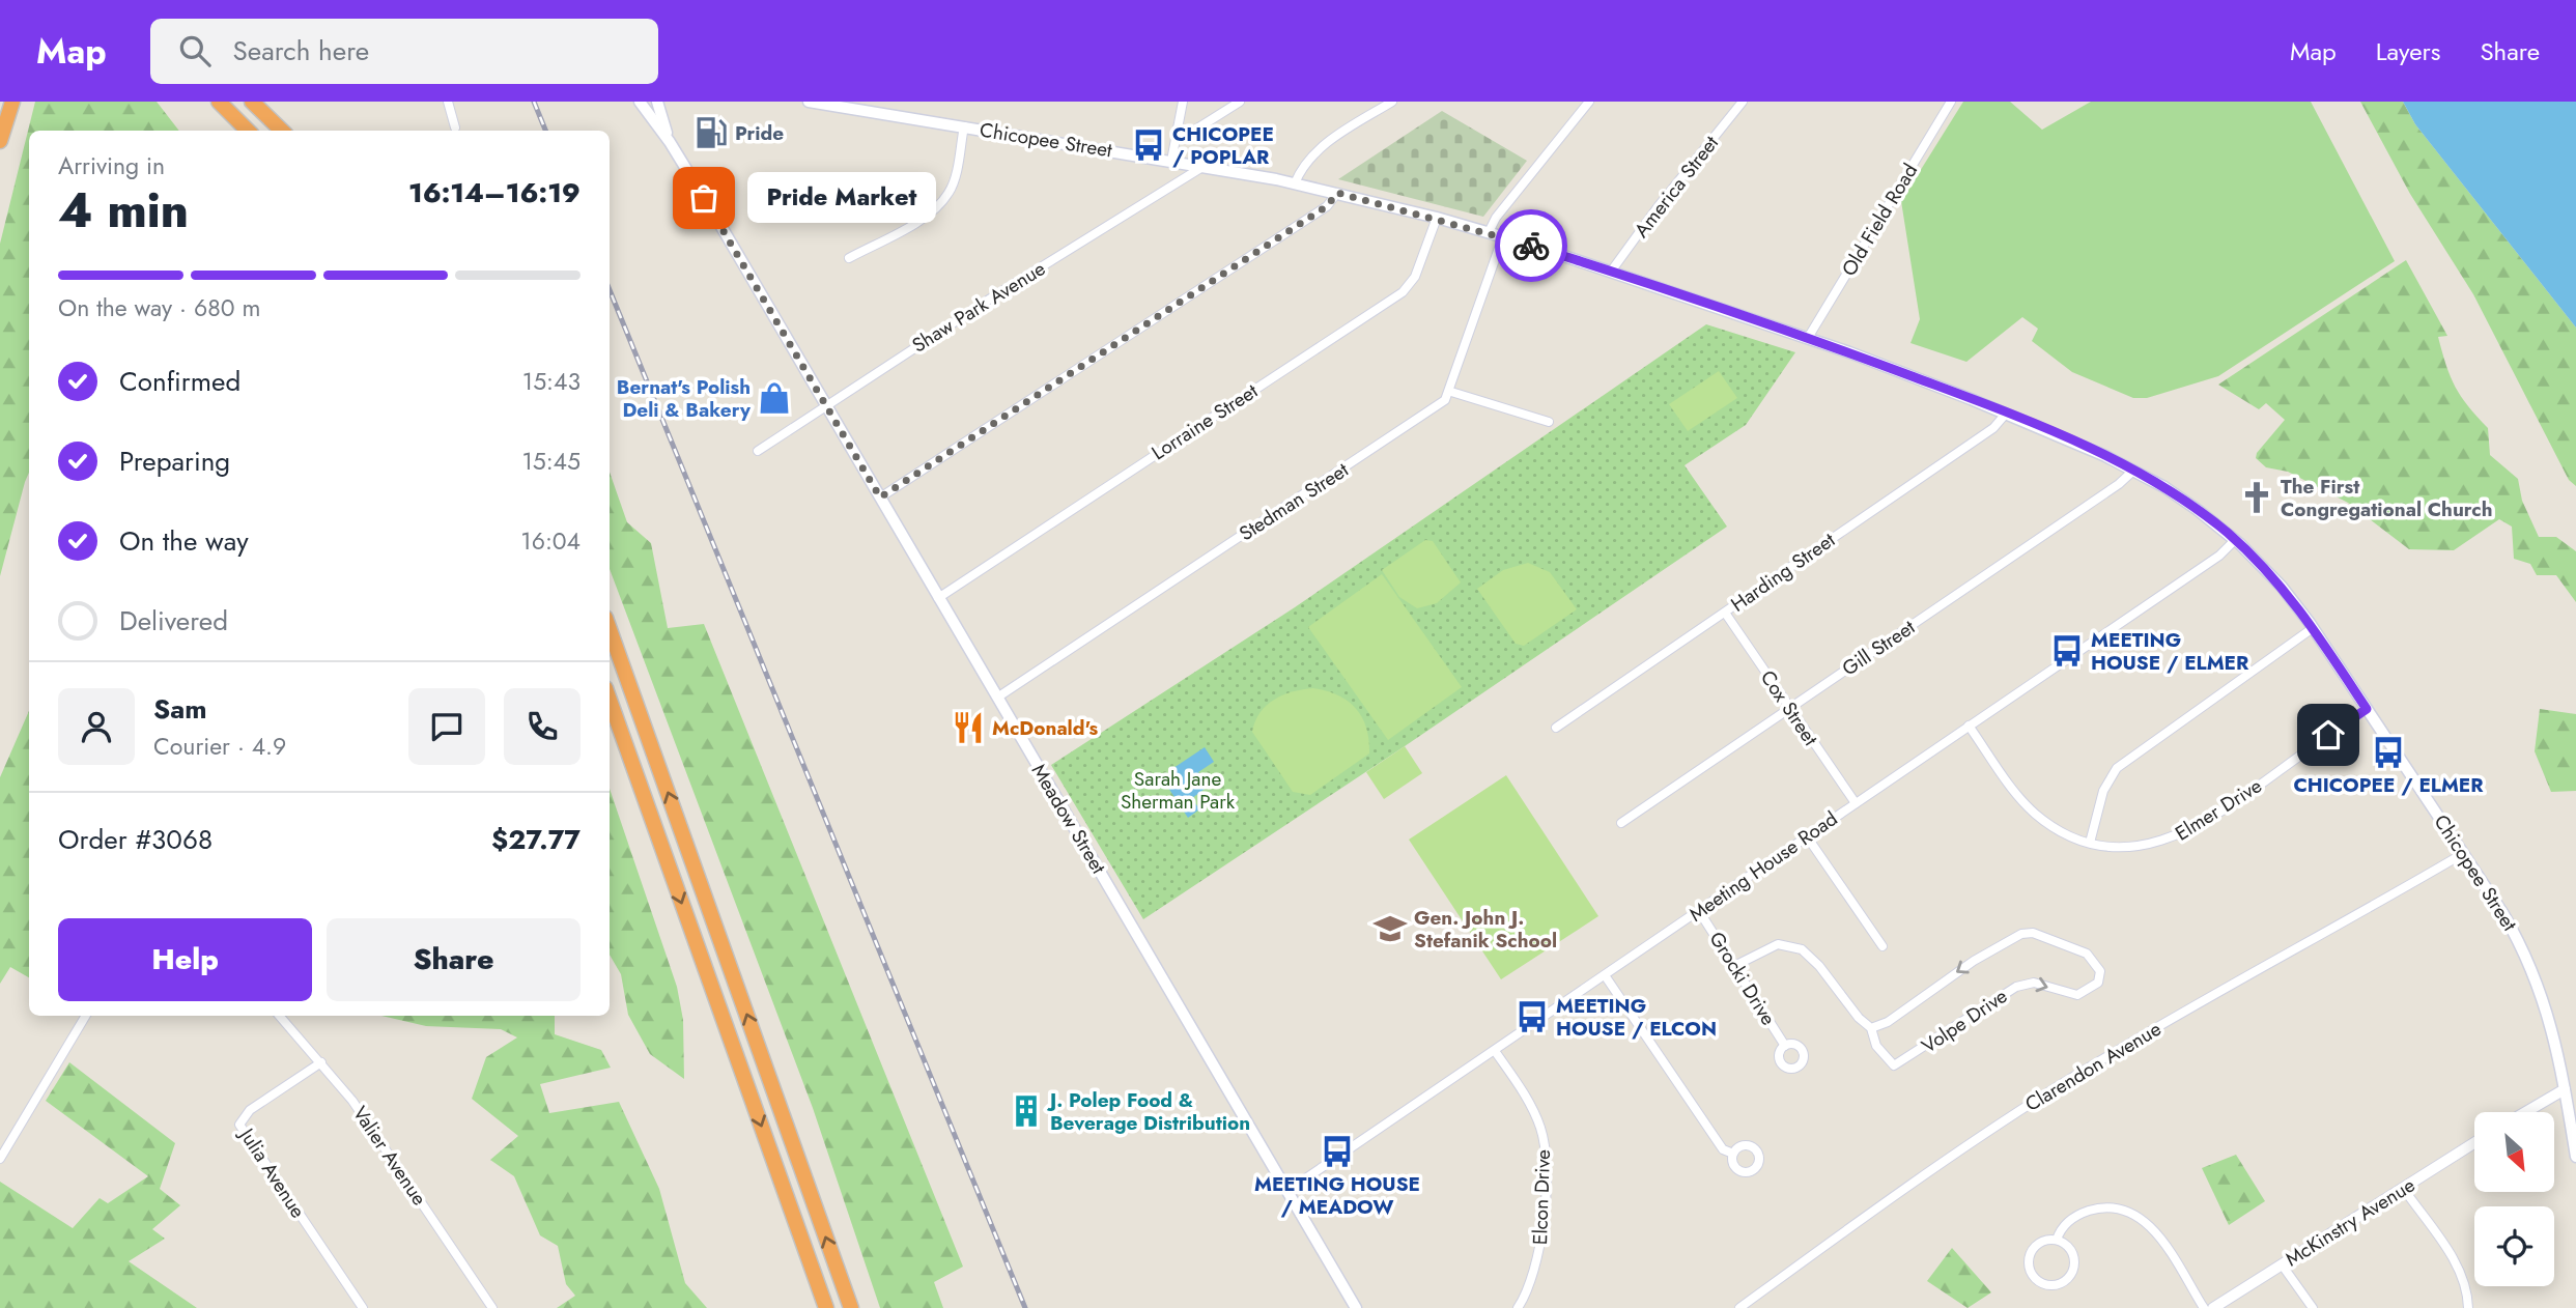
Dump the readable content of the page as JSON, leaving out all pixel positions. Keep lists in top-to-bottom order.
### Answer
{
  "streets": {
    "main road": ["Chicopee Street", "Meadow Street"],
    "street": [
      "America Street",
      "Old Field Road",
      "Shaw Park Avenue",
      "Lorraine Street",
      "Stedman Street",
      "Harding Street",
      "Gill Street",
      "Cox Street",
      "Elmer Drive",
      "Meeting House Road",
      "Grocki Drive",
      "Volpe Drive",
      "Clarendon Avenue",
      "Valier Avenue",
      "Julia Avenue",
      "Elcon Drive",
      "McKinstry Avenue"
    ]
  },
  "crossings": [
    ["Chicopee Street", "America Street"],
    ["Chicopee Street", "Old Field Road"],
    ["Chicopee Street", "Shaw Park Avenue"],
    ["Chicopee Street", "Lorraine Street"],
    ["Chicopee Street", "Stedman Street"],
    ["Chicopee Street", "Harding Street"],
    ["Chicopee Street", "Gill Street"],
    ["Chicopee Street", "Elmer Drive"],
    ["Chicopee Street", "Meeting House Road"],
    ["Chicopee Street", "Clarendon Avenue"],
    ["Shaw Park Avenue", "Meadow Street"],
    ["Lorraine Street", "Meadow Street"],
    ["Stedman Street", "Meadow Street"],
    ["Harding Street", "Cox Street"],
    ["Gill Street", "Cox Street"],
    ["Cox Street", "Meeting House Road"],
    ["Elmer Drive", "Meeting House Road"],
    ["Meadow Street", "Meeting House Road"],
    ["Meeting House Road", "Grocki Drive"],
    ["Meeting House Road", "Elcon Drive"],
    ["Grocki Drive", "Volpe Drive"],
    ["Valier Avenue", "Julia Avenue"]
  ],
  "parks": ["Sarah Jane Sherman Park"],
  "places": {
    "fuel station": ["Pride"],
    "bus stop": [
      "CHICOPEE / POPLAR",
      "MEETING HOUSE / ELMER",
      "CHICOPEE / ELMER",
      "MEETING HOUSE / ELCON",
      "MEETING HOUSE / MEADOW"
    ],
    "other": ["Pride Market"],
    "shop": ["Bernat's Polish Deli & Bakery"],
    "church": ["The First Congregational Church"],
    "restaurant": ["McDonald's"],
    "school or university": ["Gen. John J. Stefanik School"],
    "building": ["J. Polep Food & Beverage Distribution"]
  },
  "north": "bottom right",
  "page": {
    "header": "Map",
    "search": "Search here",
    "nav": ["Map", "Layers", "Share"],
    "heading": ["4 min", "Arriving in", "16:14–16:19"],
    "panel": [
      "Sam",
      "Courier · 4.9",
      "Order #3068",
      "$27.77"
    ],
    "bubble": "Pride Market",
    "bar": "On the way · 680 m",
    "list": [
      ["Confirmed", "15:43"],
      ["Preparing", "15:45"],
      ["On the way", "16:04"],
      "Delivered"
    ],
    "buttons": ["Help", "Share"]
  }
}
